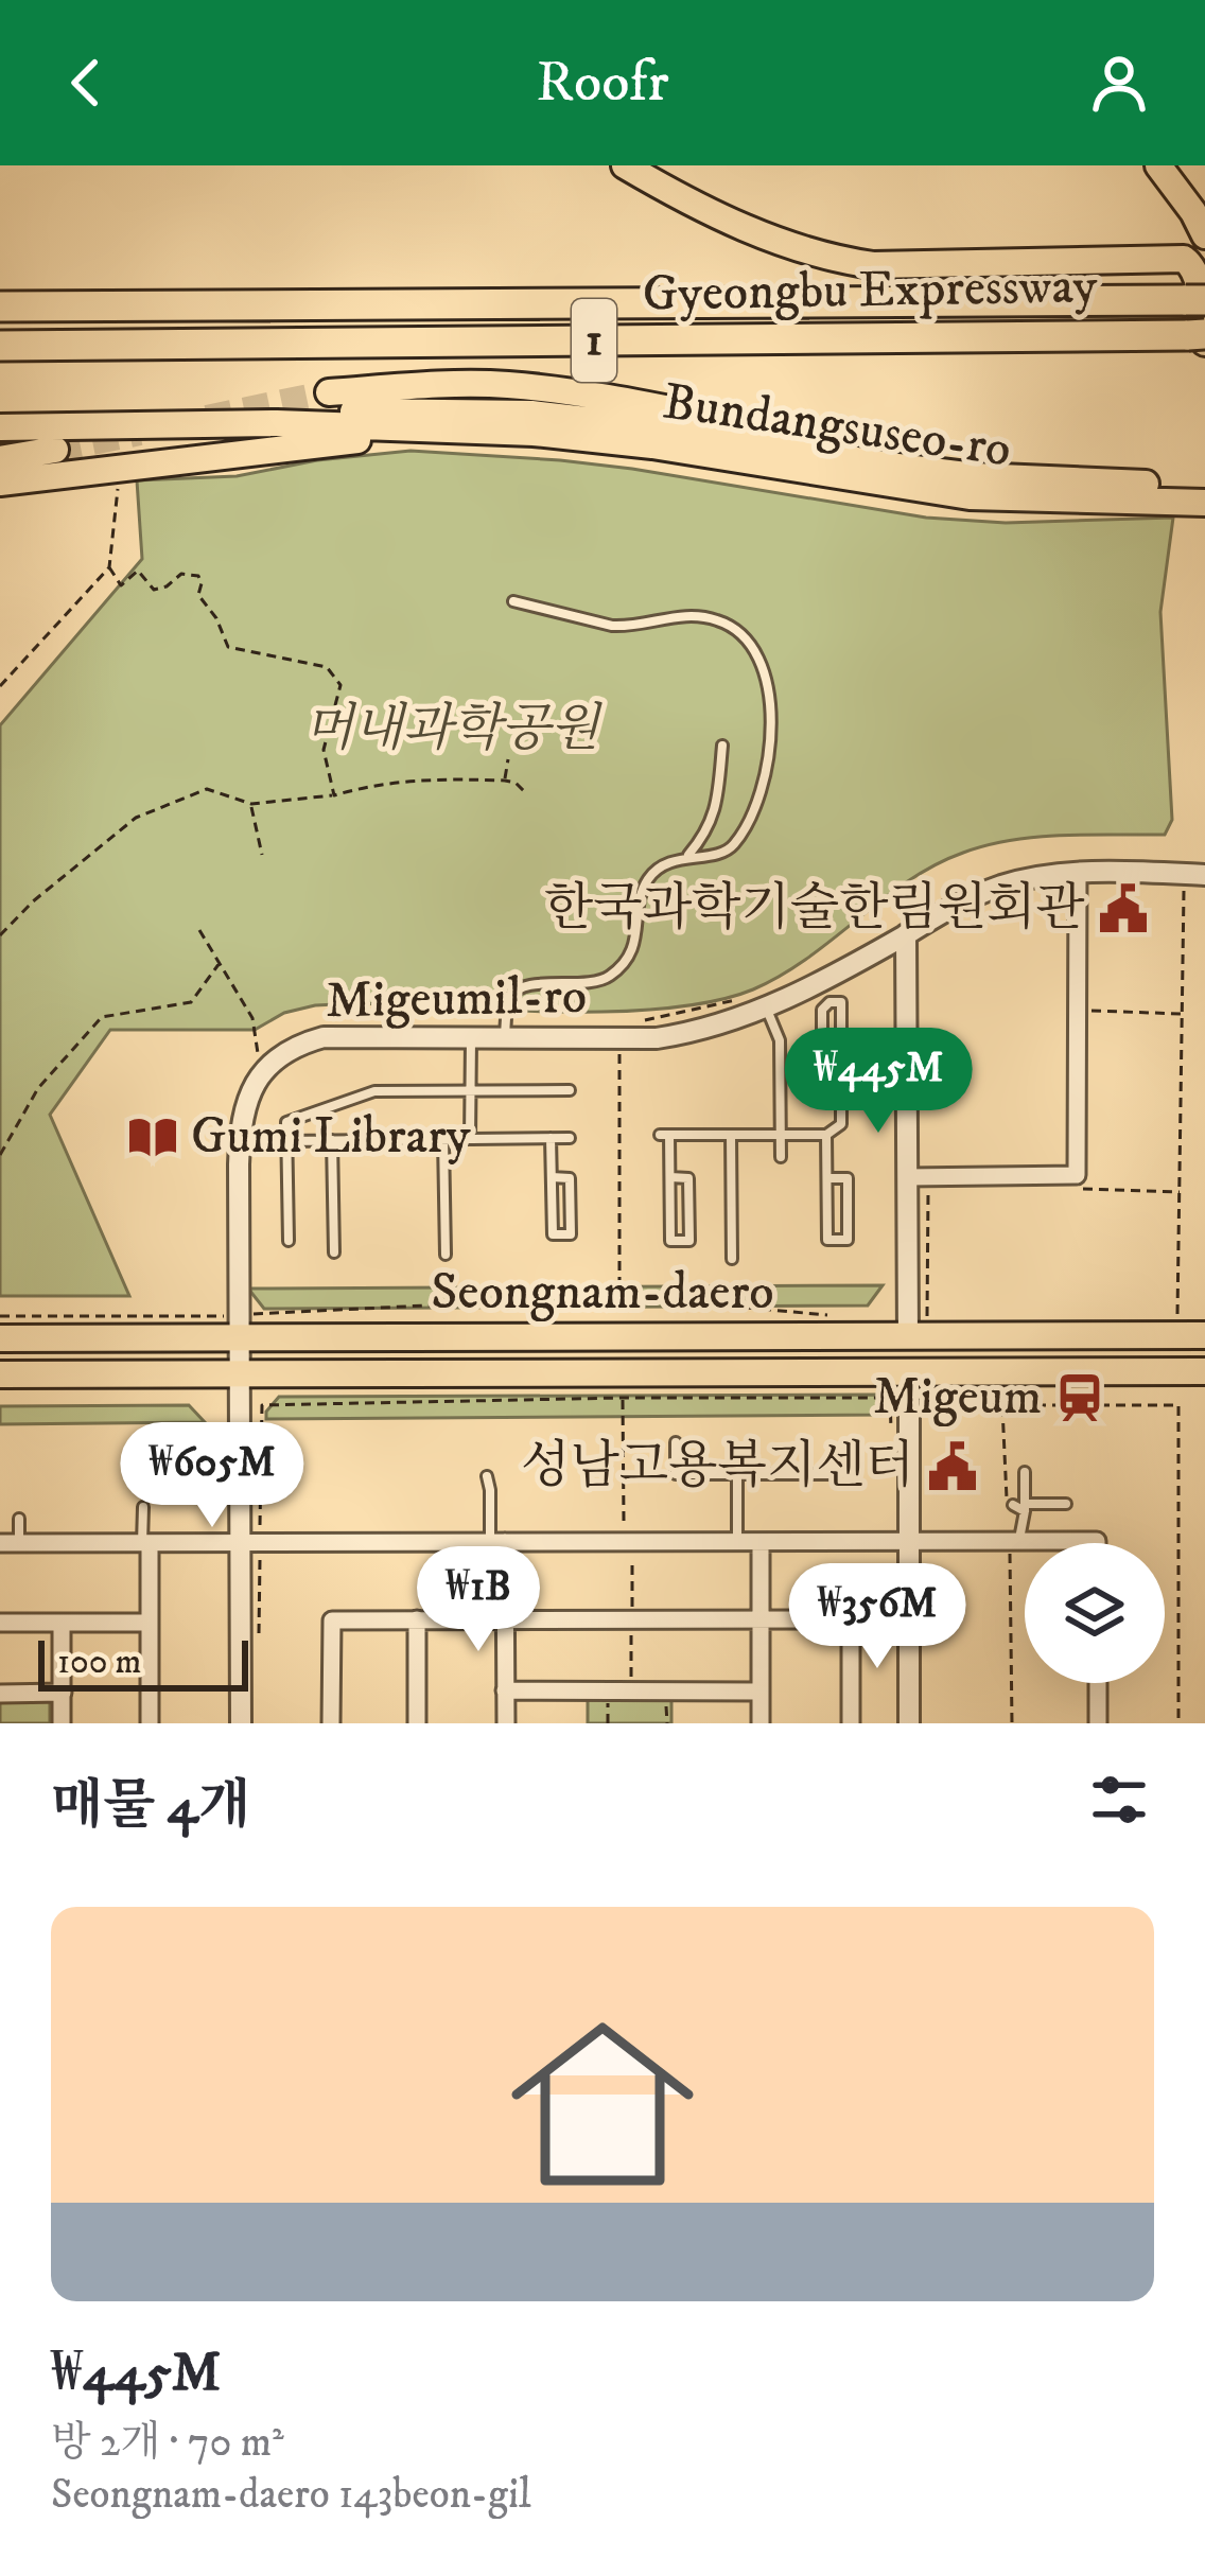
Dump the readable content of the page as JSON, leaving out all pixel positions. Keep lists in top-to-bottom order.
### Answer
{
  "streets": {
    "highway": ["Gyeongbu Expressway", "1"],
    "main road": ["Bundangsuseo-ro", "Seongnam-daero"],
    "street": ["Migeumil-ro"]
  },
  "crossings": [
    ["Migeumil-ro", "Seongnam-daero"]
  ],
  "parks": ["머내과학공원"],
  "places": {
    "public building": ["한국과학기술한림원회관", "성남고용복지센터"],
    "library": ["Gumi Library"],
    "station": ["Migeum"]
  },
  "scale_bar": "100 m",
  "page": {
    "header": "Roofr",
    "price": [
      "₩445M",
      "₩605M",
      "₩1B",
      "₩356M"
    ],
    "scale": "100 m",
    "heading": "매물 4개",
    "list": [
      {
        "name": "₩445M",
        "note": "방 2개 · 70 m² · Seongnam-daero 143beon-gil"
      }
    ]
  }
}
